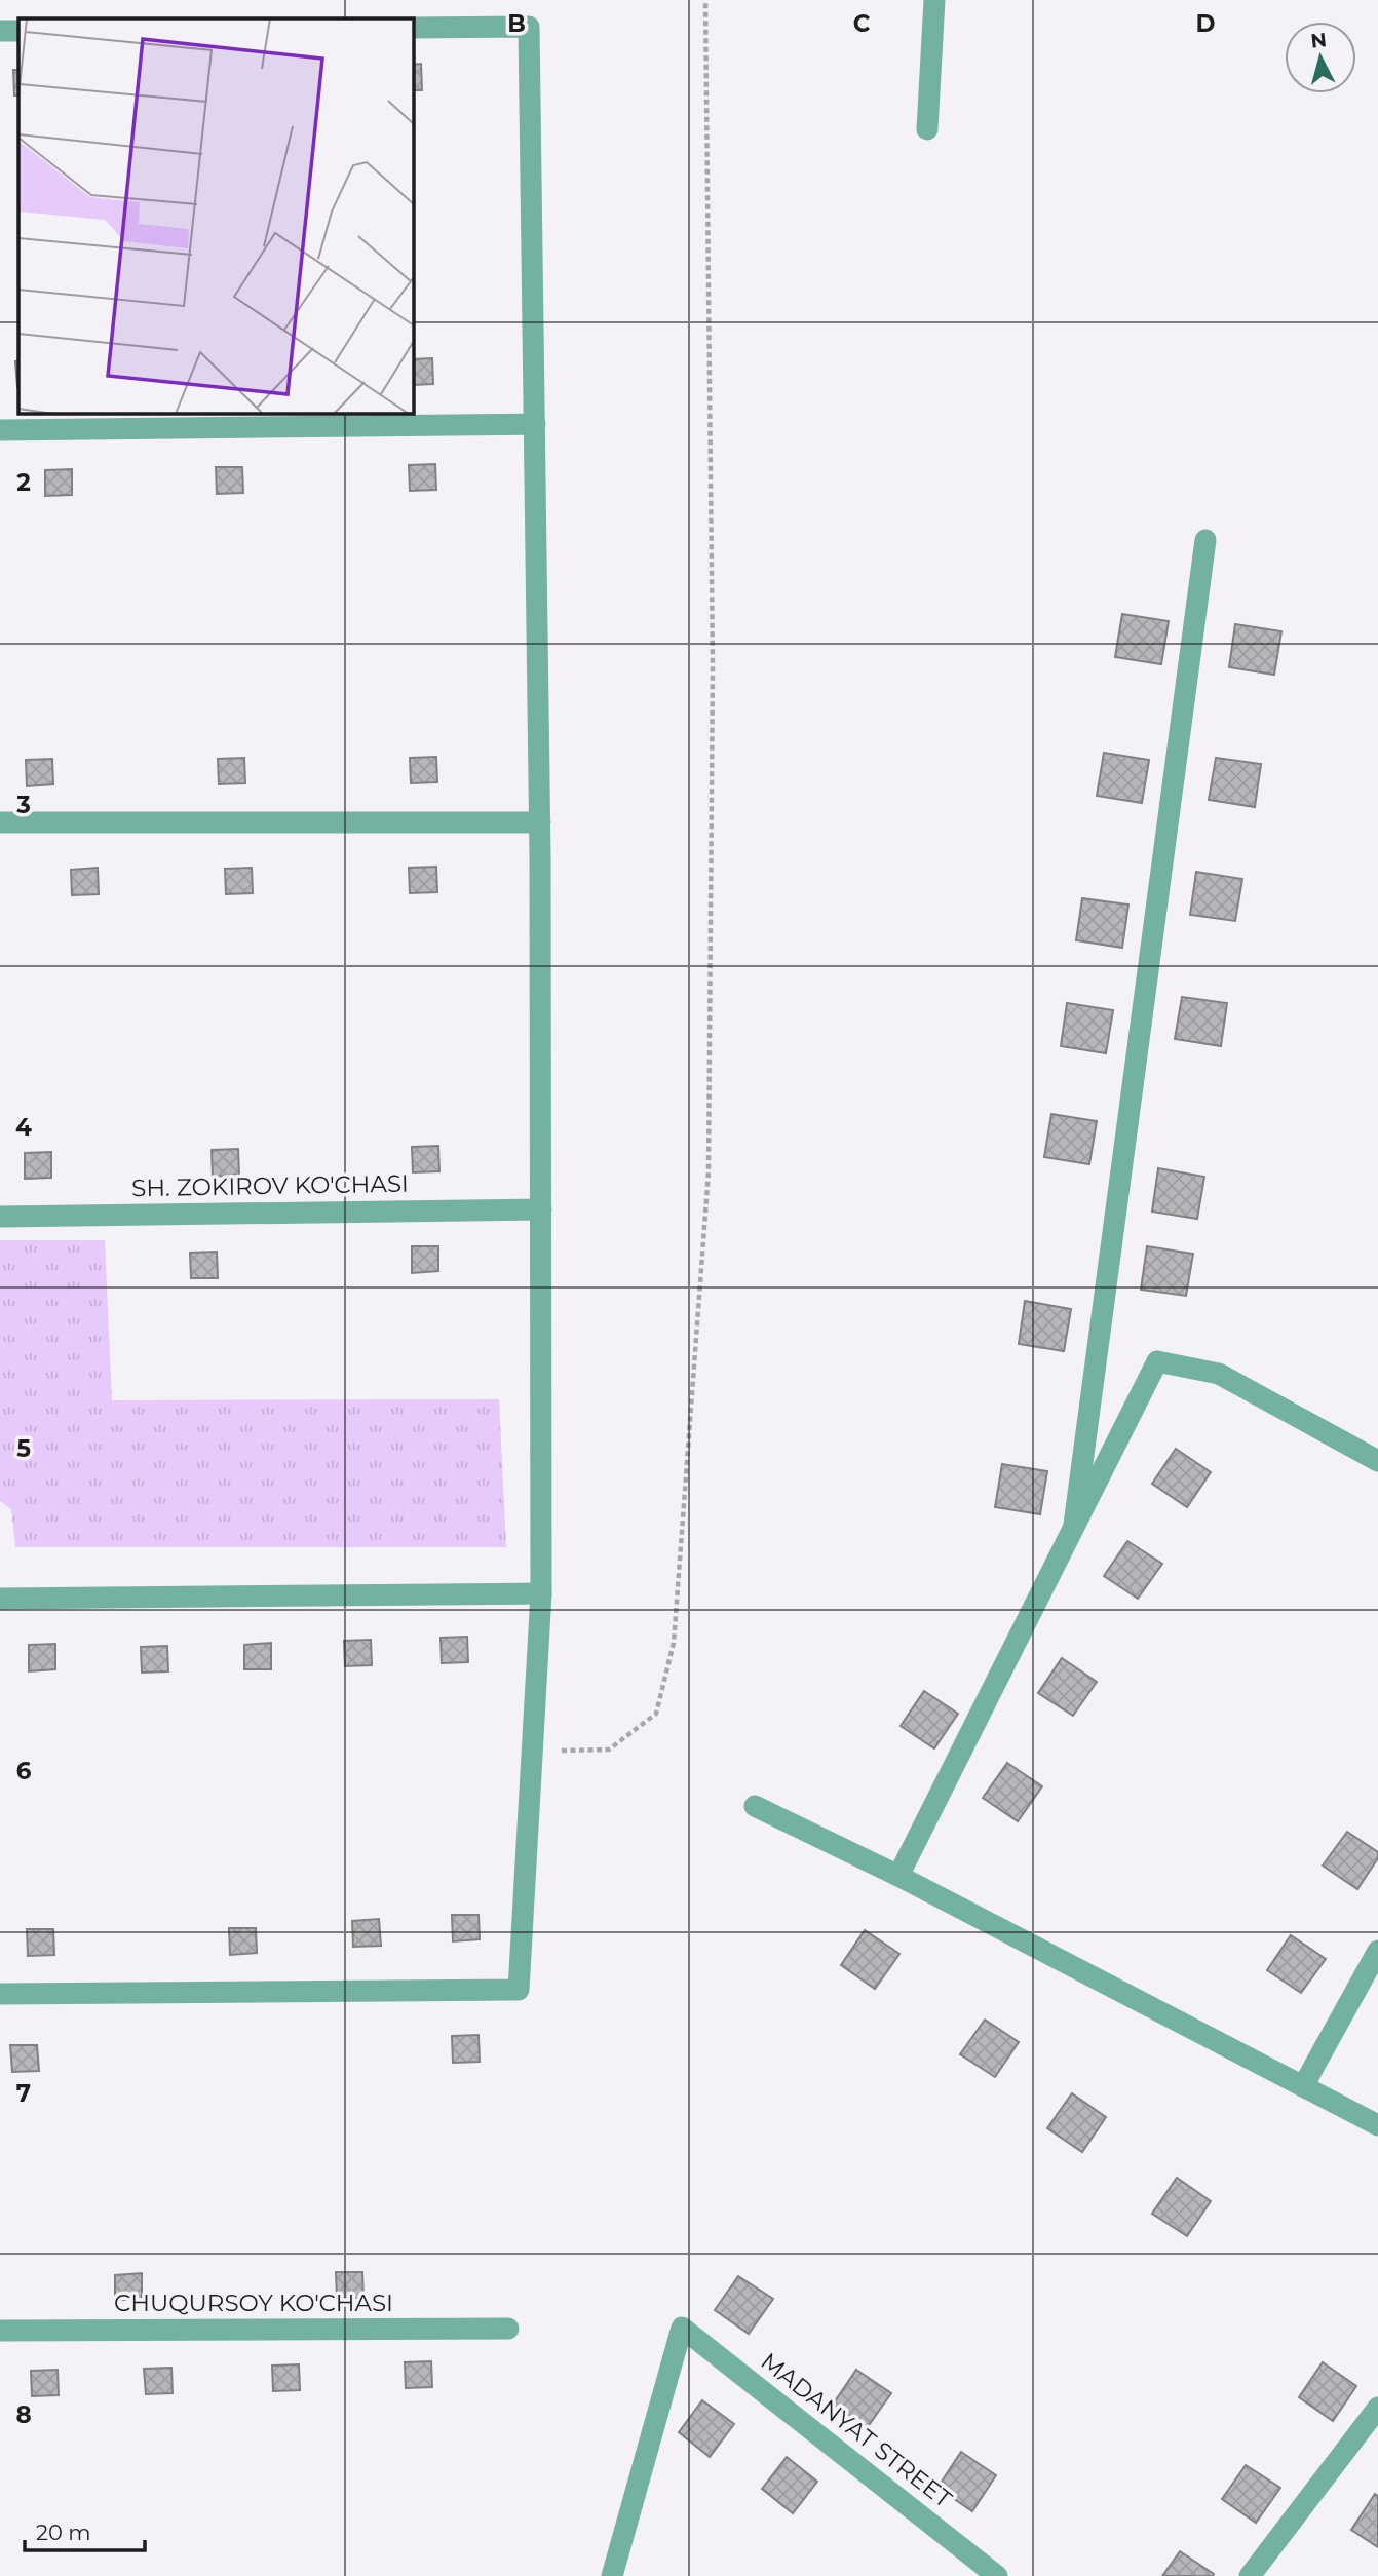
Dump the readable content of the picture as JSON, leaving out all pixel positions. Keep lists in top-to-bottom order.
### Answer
{
  "streets": {
    "street": ["SH. ZOKIROV KO'CHASI", "CHUQURSOY KO'CHASI", "MADANYAT STREET"]
  },
  "scale_bar": "20 m",
  "north": "top",
  "grid": {
    "columns": ["B", "C", "D"],
    "rows": [
      "2",
      "3",
      "4",
      "5",
      "6",
      "7",
      "8"
    ]
  }
}
